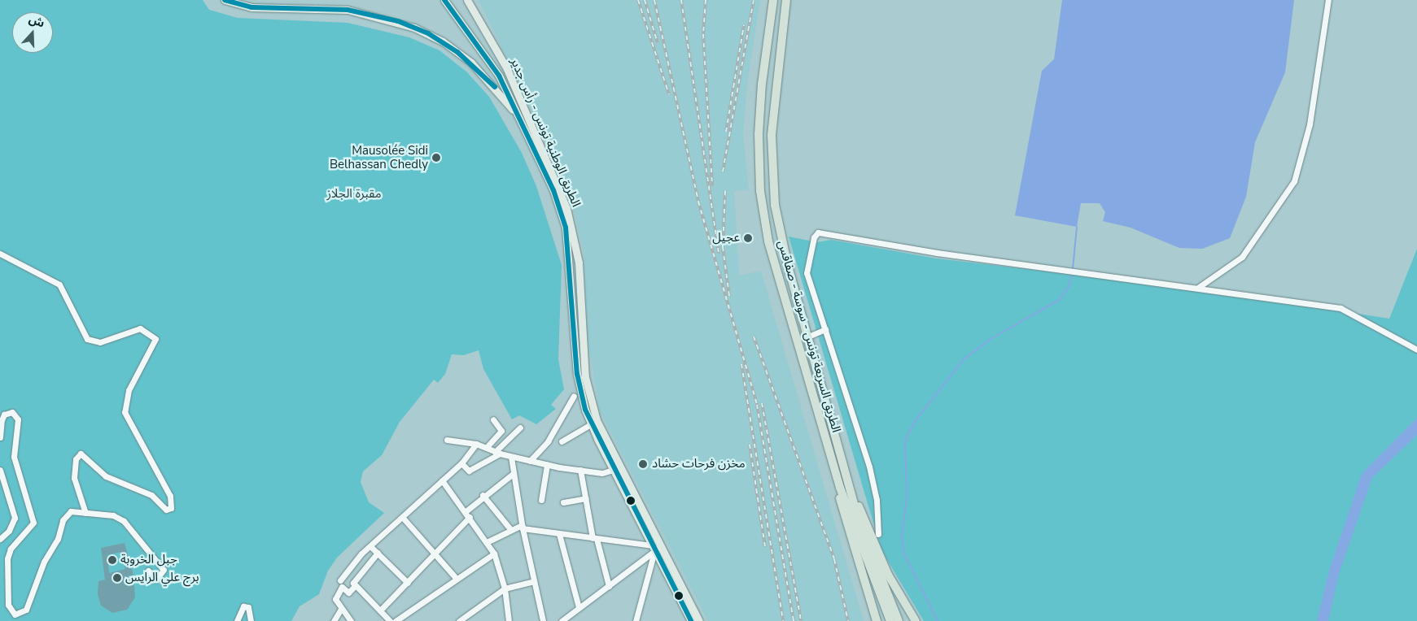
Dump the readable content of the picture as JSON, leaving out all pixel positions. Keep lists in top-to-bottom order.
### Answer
{
  "streets": {
    "highway": ["الطريق السريعة تونس - سوسة - صفاقس"],
    "main road": ["الطريق الوطنية تونس - رأس جدير"]
  },
  "parks": ["مقبرة الجلاز"],
  "places": [
    "Mausolée Sidi Belhassan Chedly",
    "عجيل",
    "مخزن فرحات حشاد",
    "جبل الخروبة",
    "برج علي الرايس"
  ],
  "north": "top"
}
